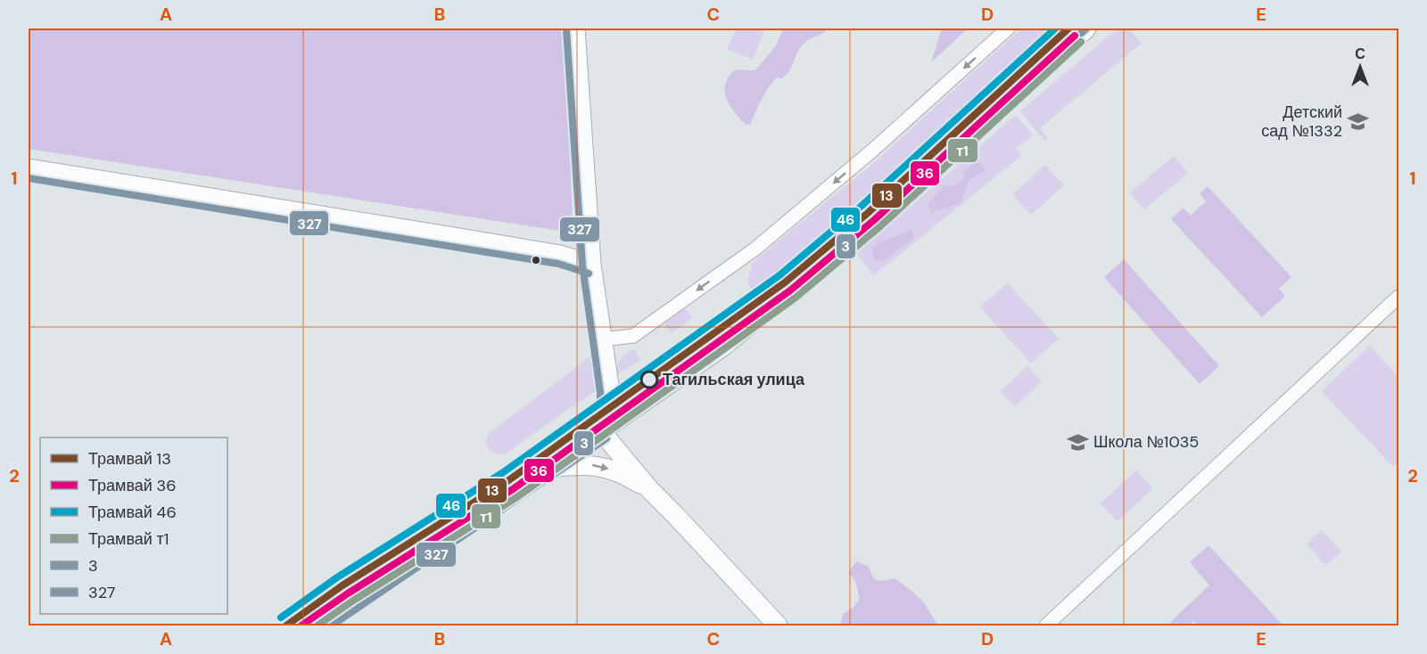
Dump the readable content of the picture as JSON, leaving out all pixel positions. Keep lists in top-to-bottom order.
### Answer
{
  "places": {
    "school or university": ["Детский сад №1332", "Школа №1035"],
    "other": ["Тагильская улица"]
  },
  "lines": [
    "tram line 13",
    "tram line 46",
    "transit line 3",
    "transit line 327",
    "tram line 36",
    "tram line т1"
  ],
  "legend": [
    "Трамвай 13",
    "Трамвай 36",
    "Трамвай 46",
    "Трамвай т1",
    "3",
    "327"
  ],
  "north": "top",
  "grid": {
    "columns": [
      "A",
      "B",
      "C",
      "D",
      "E"
    ],
    "rows": ["1", "2"]
  }
}
